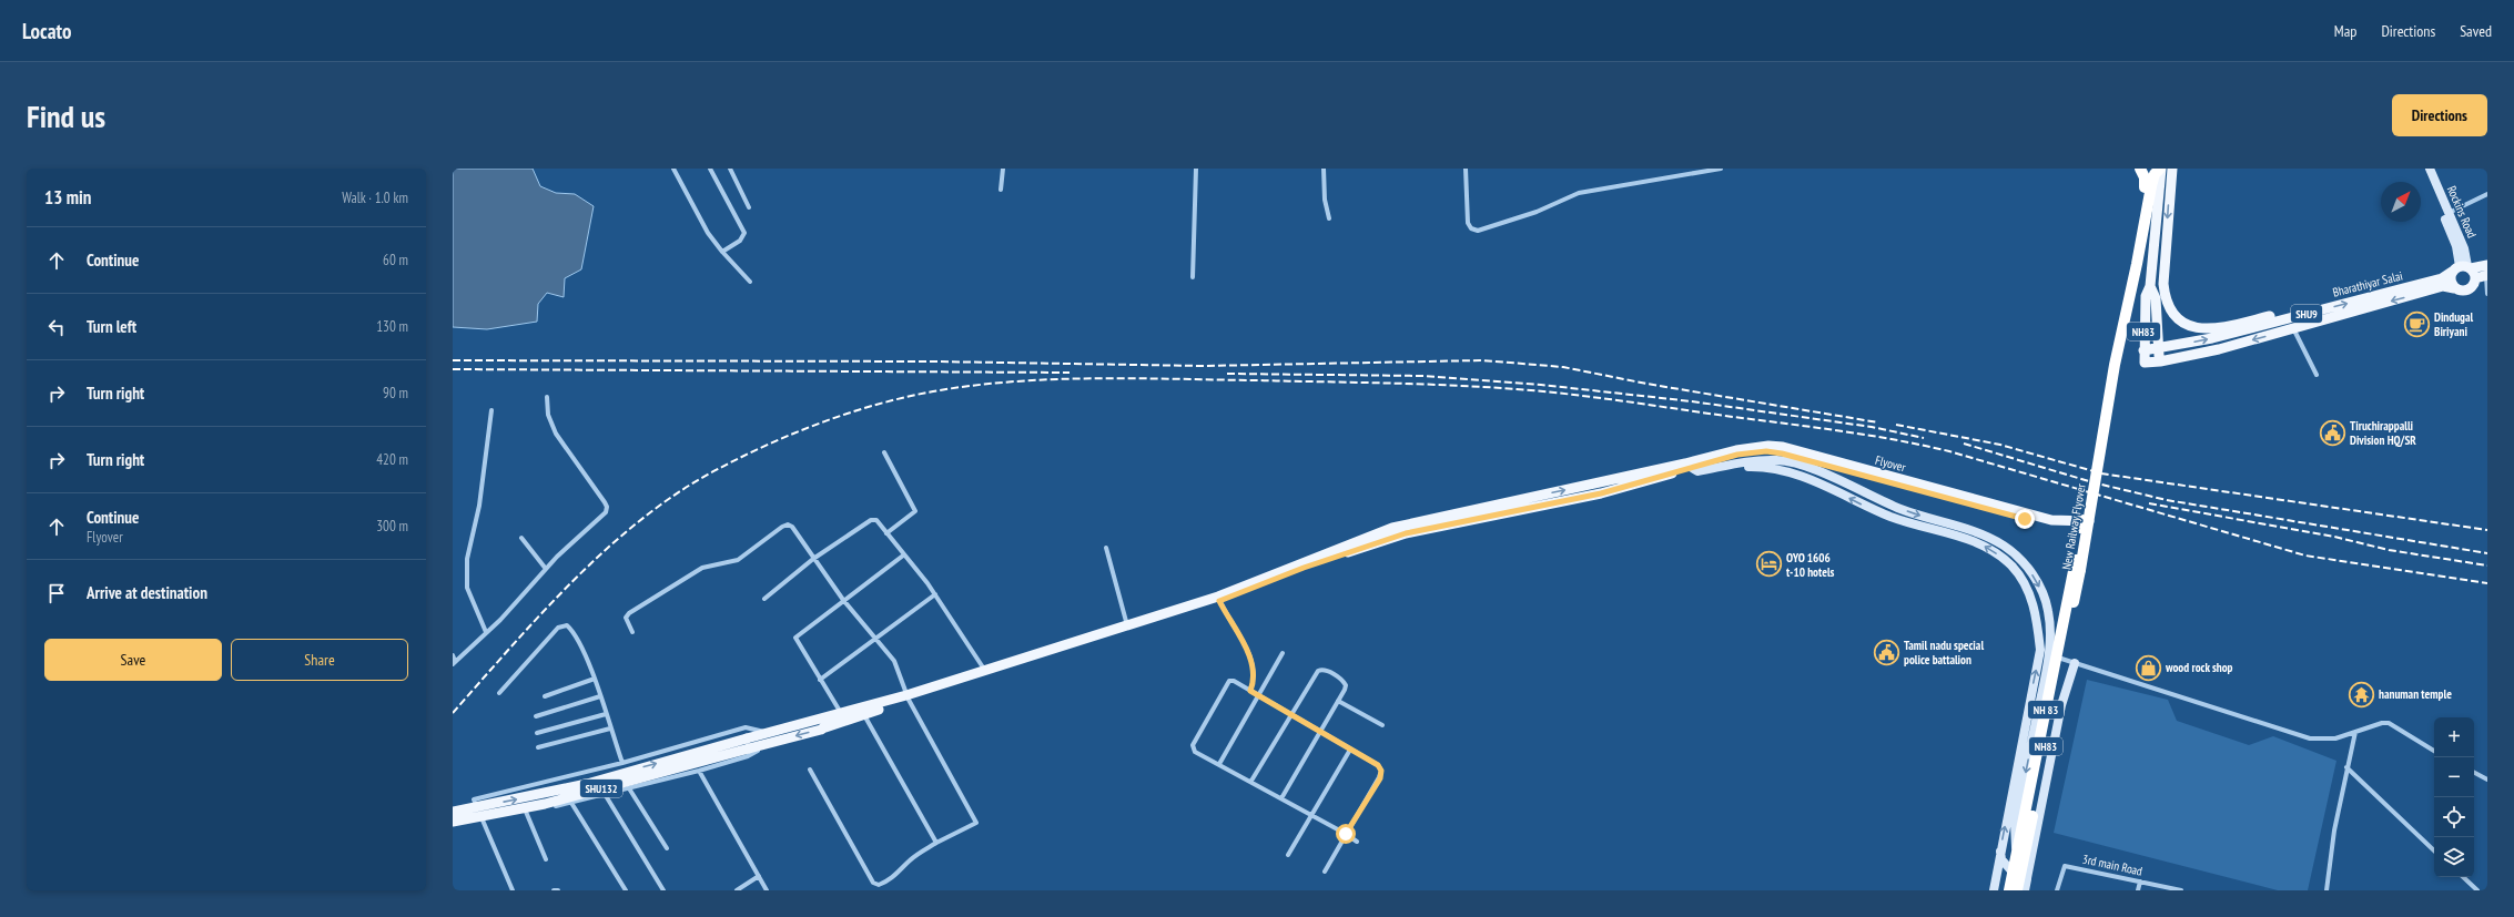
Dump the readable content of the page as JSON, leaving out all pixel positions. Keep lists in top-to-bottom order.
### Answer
{
  "streets": {
    "highway": ["NH83", "New Railway Flyover", "NH 83"],
    "main road": [
      "Bharathiyar Salai",
      "SHU9",
      "Flyover",
      "SHU132"
    ],
    "street": ["Rockins Road", "3rd main Road"]
  },
  "crossings": [
    ["Rockins Road", "Bharathiyar Salai"],
    ["Rockins Road", "SHU9"],
    ["Bharathiyar Salai", "SHU9"],
    ["Bharathiyar Salai", "NH83"],
    ["Flyover", "New Railway Flyover"],
    ["Flyover", "SHU132"]
  ],
  "places": {
    "cafe": ["Dindugal Biriyani"],
    "public building": ["Tiruchirappalli Division HQ/SR", "Tamil nadu special police battalion"],
    "hotel": ["OYO 1606 t-10 hotels"],
    "shop": ["wood rock shop"],
    "temple": ["hanuman temple"]
  },
  "north": "top right",
  "page": {
    "header": "Locato",
    "nav": ["Map", "Directions", "Saved"],
    "buttons": [
      "Directions",
      ["Save", "Share"]
    ],
    "title": "Find us",
    "heading": ["13 min", "Walk · 1.0 km"],
    "list": [
      ["Continue", "60 m"],
      ["Turn left", "130 m"],
      ["Turn right", "90 m"],
      ["Turn right", "420 m"],
      ["Continue", "Flyover", "300 m"],
      "Arrive at destination"
    ],
    "map_buttons": ["+", "−"]
  }
}
